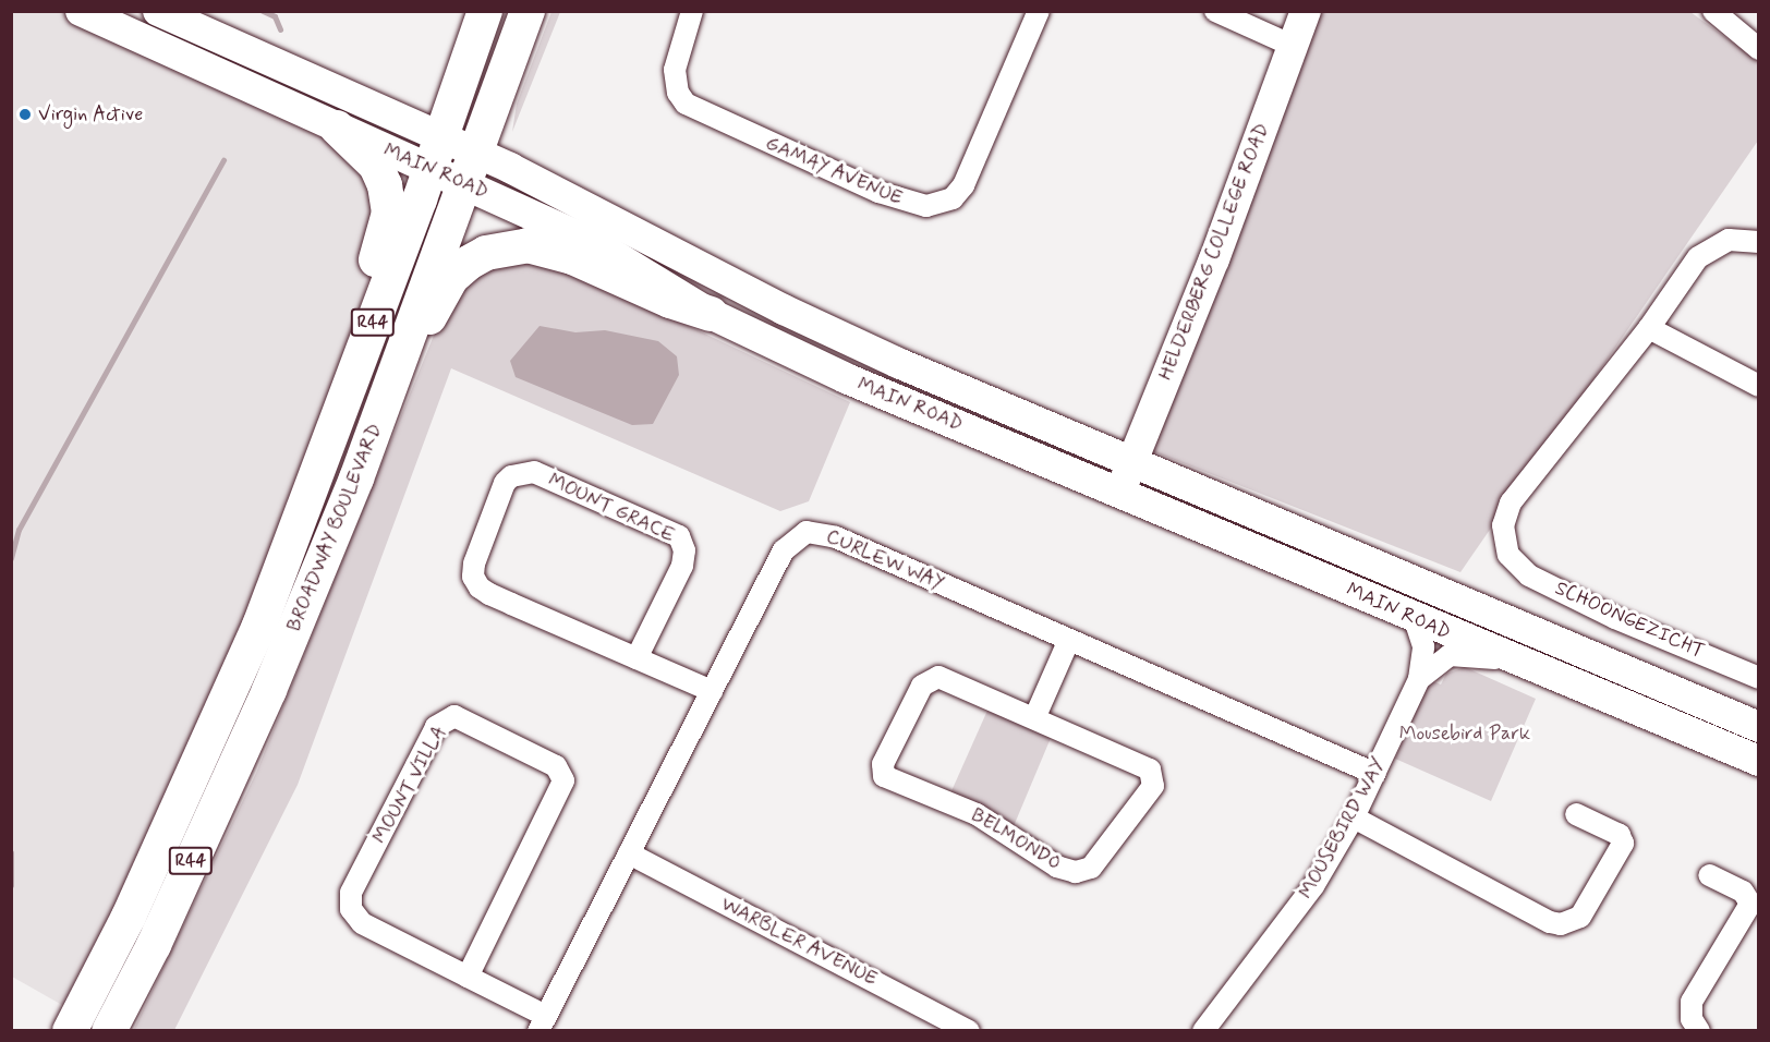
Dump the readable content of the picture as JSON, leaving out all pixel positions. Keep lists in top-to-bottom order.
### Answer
{
  "streets": {
    "main road": [
      "MAIN ROAD",
      "HELDERBERG COLLEGE ROAD",
      "R44",
      "BROADWAY BOULEVARD"
    ],
    "street": [
      "GAMAY AVENUE",
      "MOUNT GRACE",
      "CURLEW WAY",
      "SCHOONGEZICHT",
      "MOUNT VILLA",
      "MOUSEBIRD WAY",
      "BELMONDO",
      "WARBLER AVENUE"
    ]
  },
  "crossings": [
    ["MAIN ROAD", "HELDERBERG COLLEGE ROAD"],
    ["MAIN ROAD", "BROADWAY BOULEVARD"],
    ["MAIN ROAD", "MOUSEBIRD WAY"],
    ["MOUNT GRACE", "CURLEW WAY"],
    ["CURLEW WAY", "MOUNT VILLA"],
    ["CURLEW WAY", "MOUSEBIRD WAY"],
    ["CURLEW WAY", "WARBLER AVENUE"]
  ],
  "parks": ["Mousebird Park"],
  "places": ["Virgin Active"]
}
